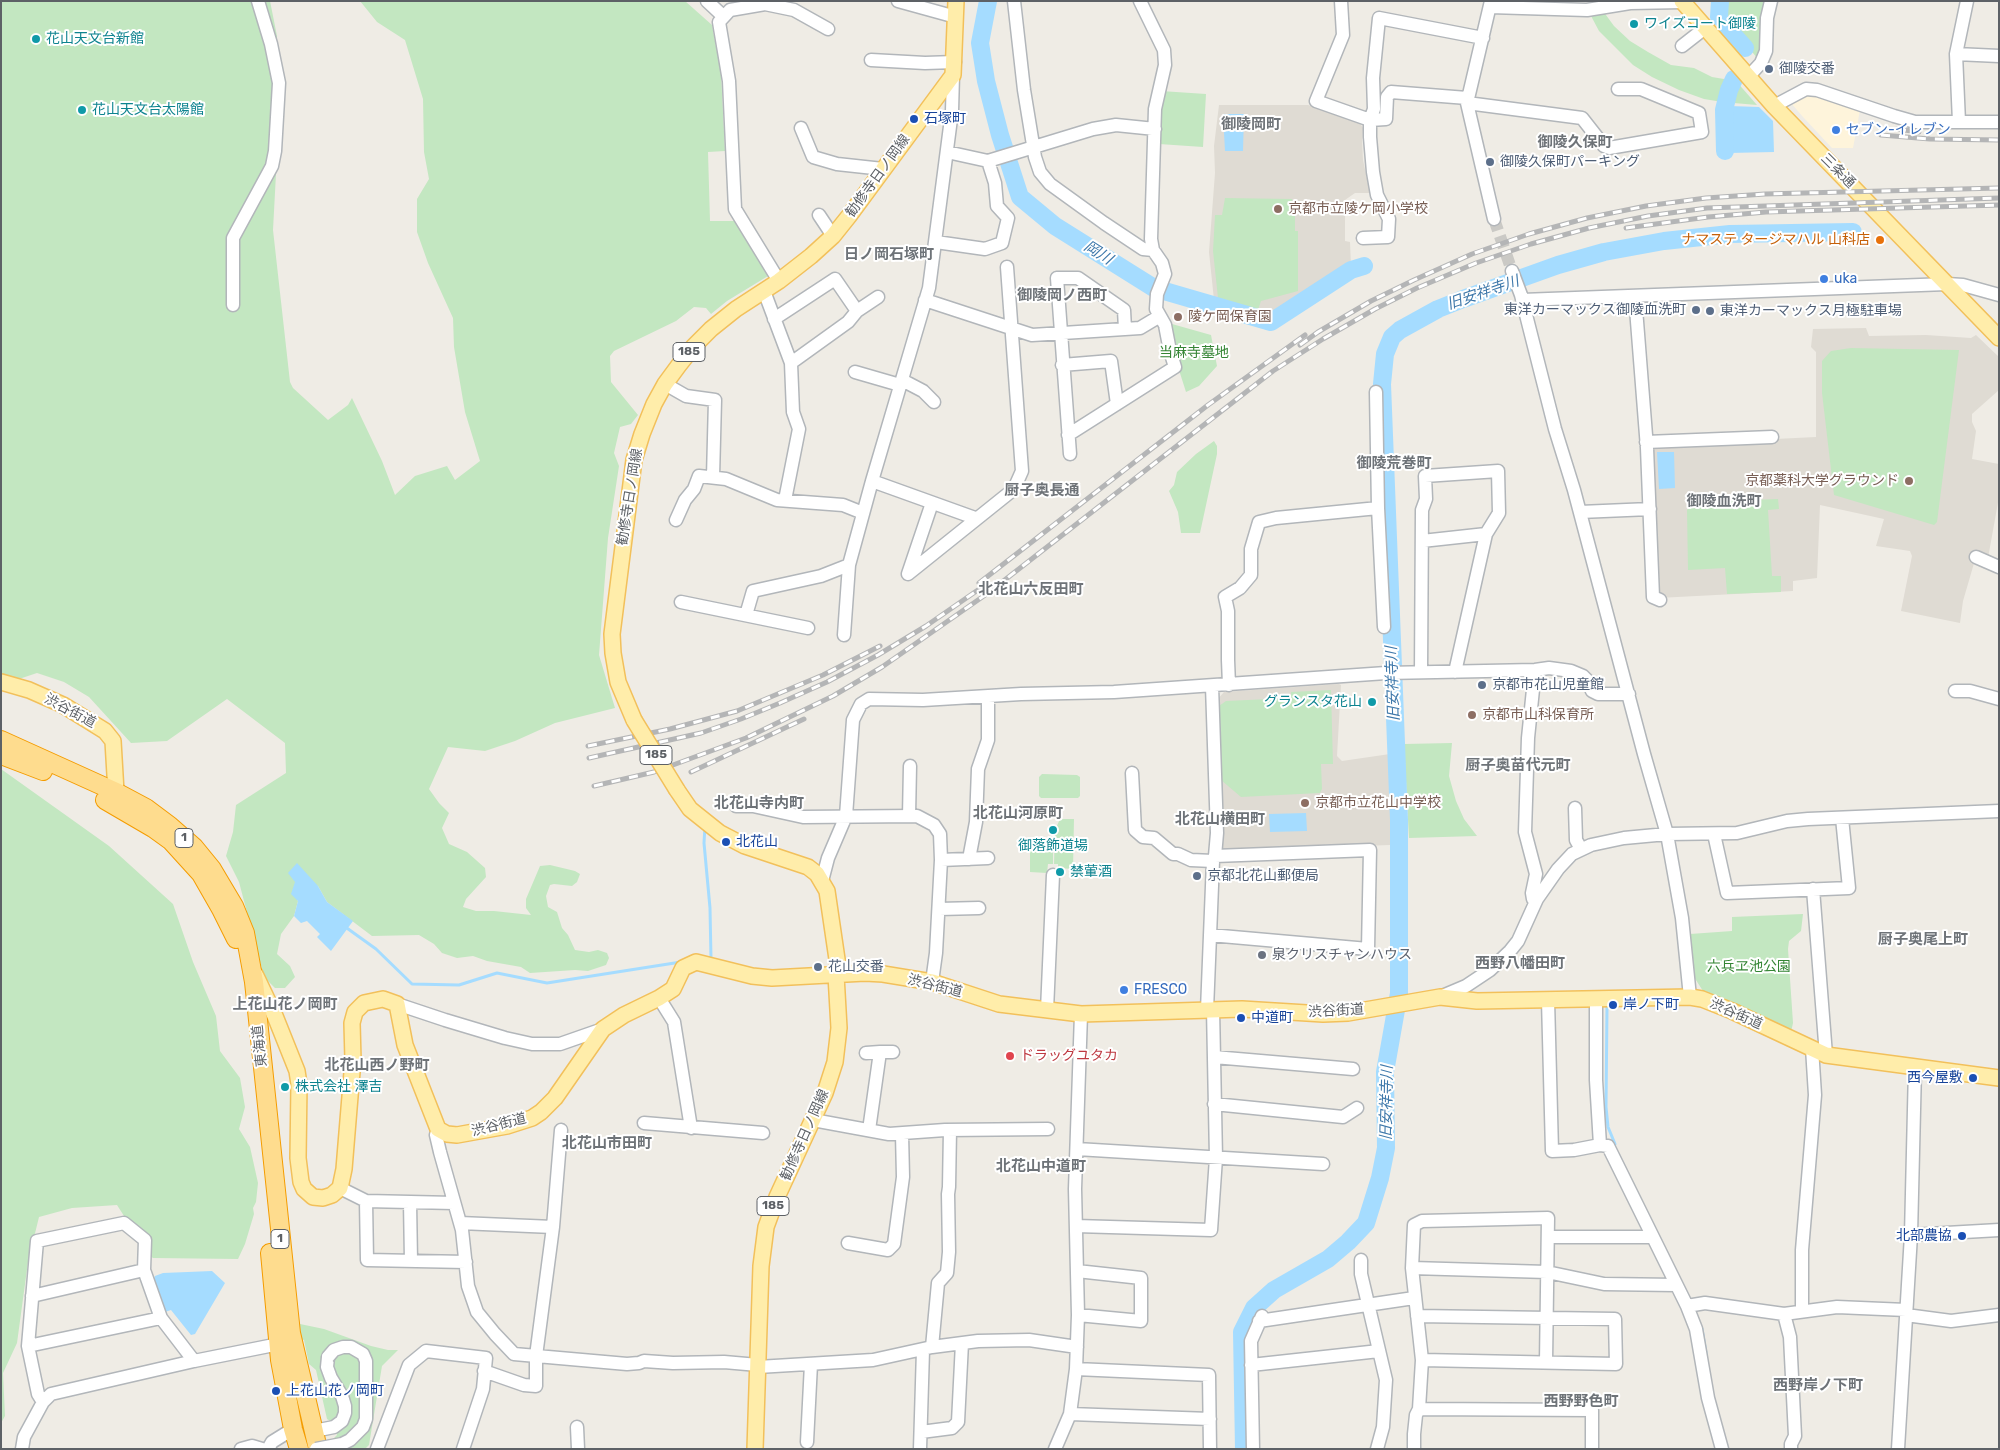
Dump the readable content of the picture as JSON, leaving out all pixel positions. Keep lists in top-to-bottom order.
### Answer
{
  "streets": {
    "highway": ["1", "東海道"],
    "main road": [
      "三条通",
      "勧修寺日ノ岡線",
      "185",
      "渋谷街道"
    ]
  },
  "crossings": [
    ["勧修寺日ノ岡線", "渋谷街道"],
    ["渋谷街道", "東海道"]
  ],
  "districts": [
    "御陵岡町",
    "御陵久保町",
    "日ノ岡石塚町",
    "御陵岡ノ西町",
    "御陵荒巻町",
    "厨子奥長通",
    "御陵血洗町",
    "北花山六反田町",
    "厨子奥苗代元町",
    "北花山寺内町",
    "北花山河原町",
    "北花山横田町",
    "厨子奥尾上町",
    "西野八幡田町",
    "上花山花ノ岡町",
    "北花山西ノ野町",
    "北花山市田町",
    "北花山中道町",
    "西野岸ノ下町",
    "西野野色町"
  ],
  "water": ["岡川", "旧安祥寺川"],
  "parks": ["当麻寺墓地", "六兵ヱ池公園"],
  "places": [
    "ワイズコート御陵",
    "花山天文台新館",
    "御陵交番",
    "花山天文台太陽館",
    "石塚町",
    "セブン-イレブン",
    "御陵久保町パーキング",
    "京都市立陵ケ岡小学校",
    "ナマステ タージマハル 山科店",
    "uka",
    "東洋カーマックス御陵血洗町",
    "東洋カーマックス月極駐車場",
    "陵ケ岡保育園",
    "京都薬科大学グラウンド",
    "京都市花山児童館",
    "グランスタ花山",
    "京都市山科保育所",
    "京都市立花山中学校",
    "御落飾道場",
    "北花山",
    "禁葷酒",
    "京都北花山郵便局",
    "泉クリスチャンハウス",
    "花山交番",
    "FRESCO",
    "岸ノ下町",
    "中道町",
    "ドラッグユタカ",
    "西今屋敷",
    "株式会社 澤吉",
    "北部農協",
    "上花山花ノ岡町"
  ]
}
